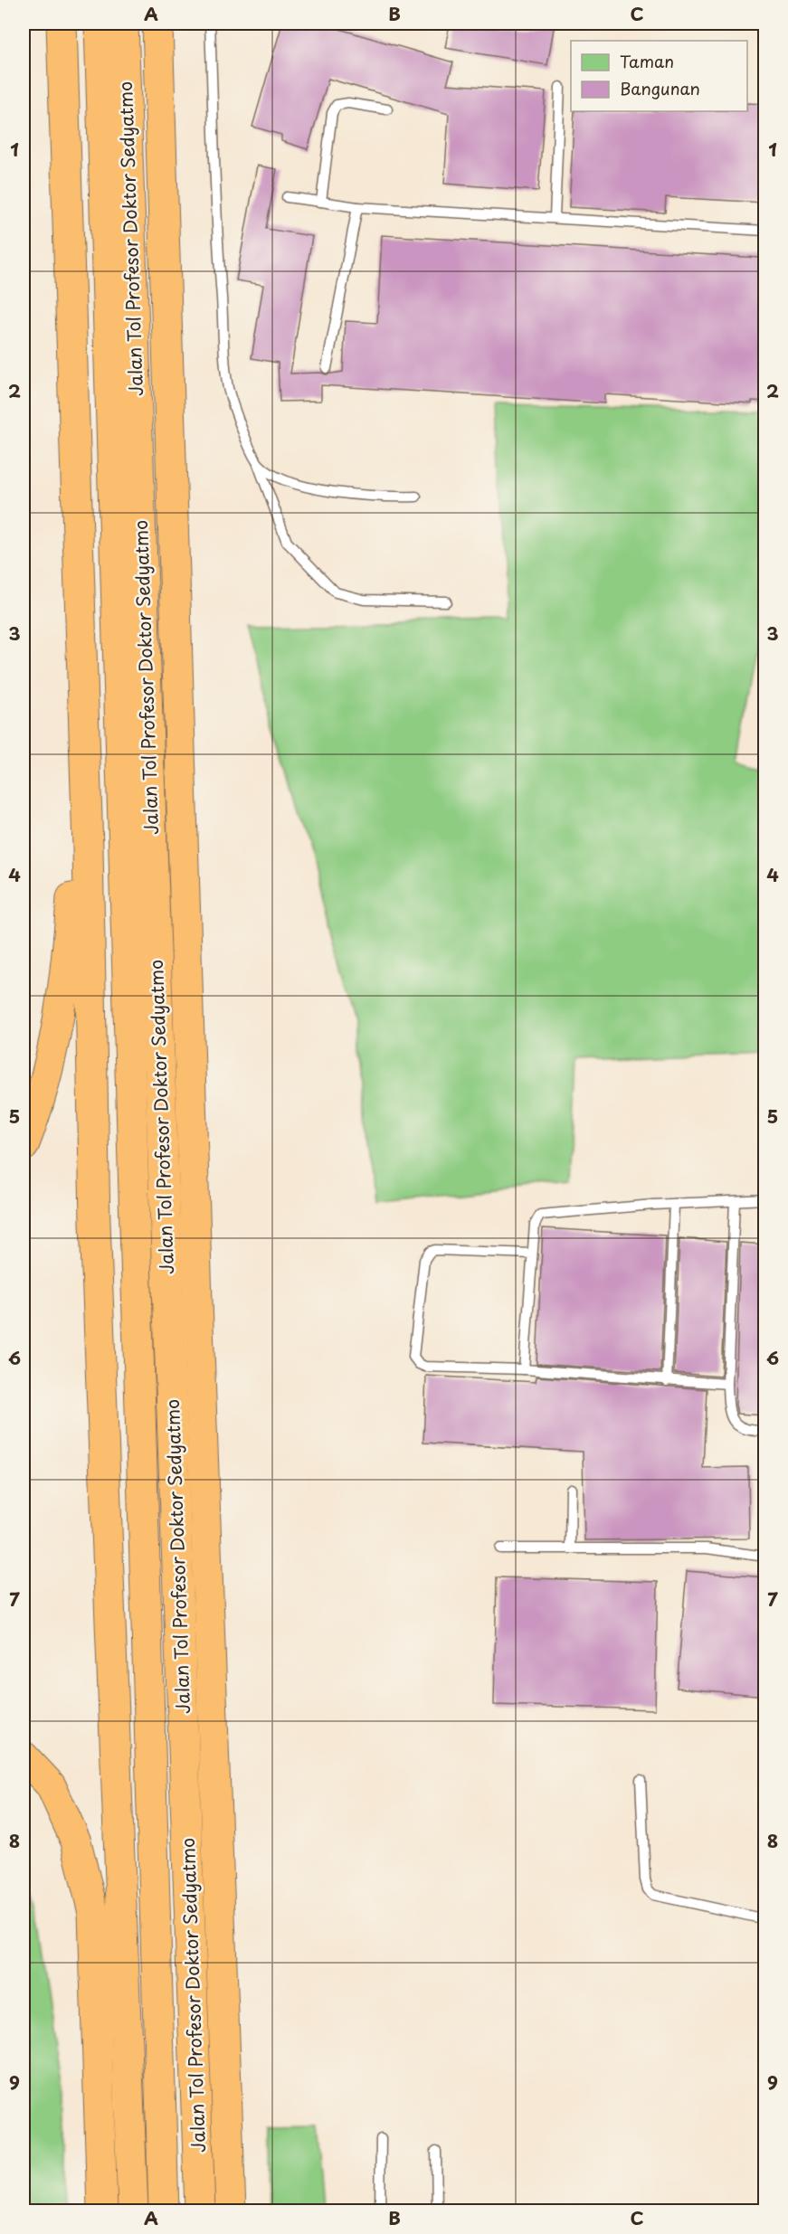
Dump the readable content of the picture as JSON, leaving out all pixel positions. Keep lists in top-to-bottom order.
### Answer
{
  "streets": {
    "highway": ["Jalan Tol Profesor Doktor Sedyatmo"]
  },
  "legend": ["Taman", "Bangunan"],
  "grid": {
    "columns": ["A", "B", "C"],
    "rows": [
      "1",
      "2",
      "3",
      "4",
      "5",
      "6",
      "7",
      "8",
      "9"
    ]
  }
}
